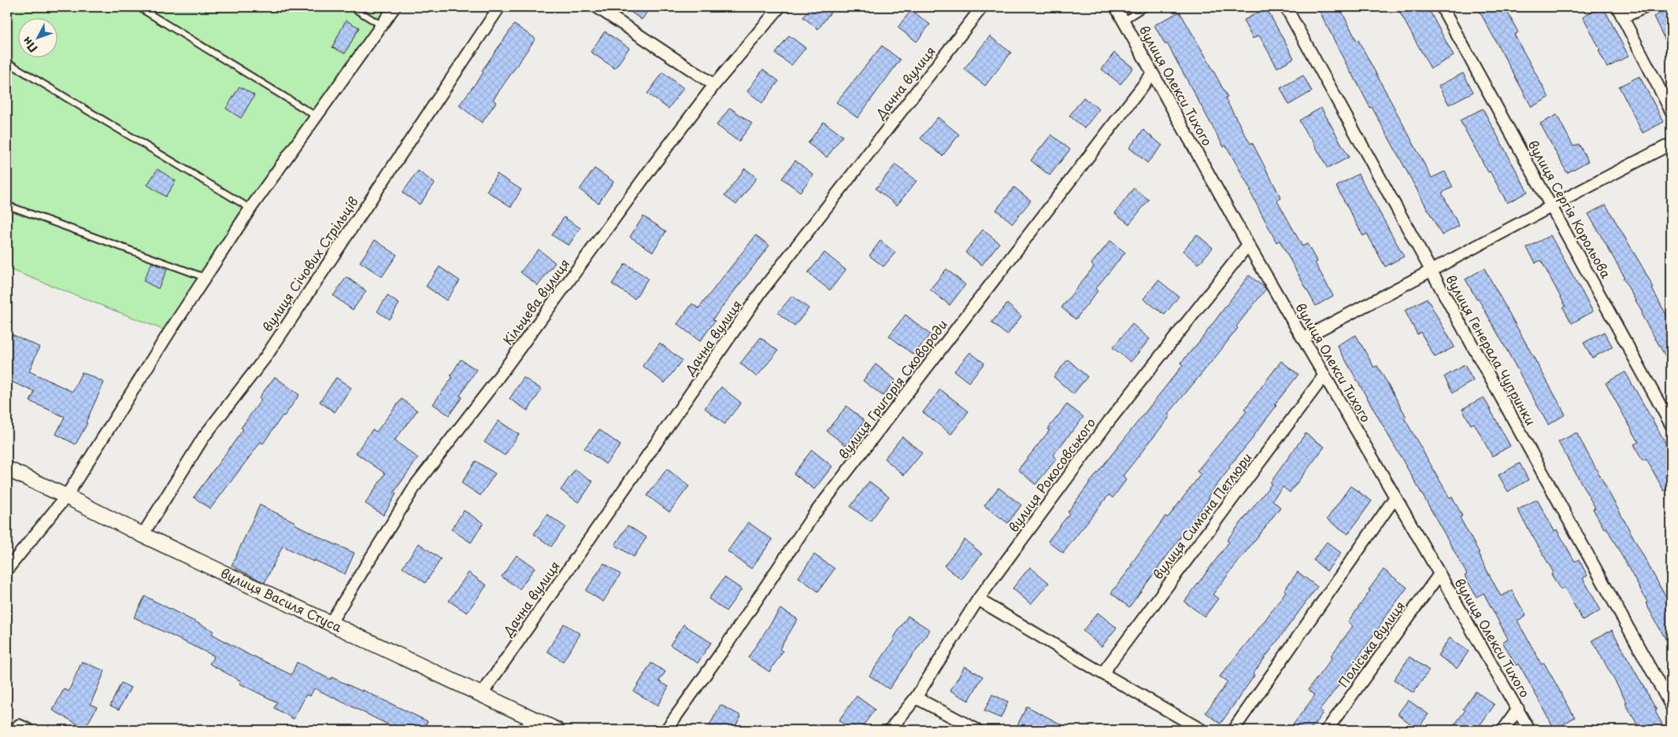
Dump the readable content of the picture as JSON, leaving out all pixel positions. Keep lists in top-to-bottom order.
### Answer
{
  "streets": {
    "street": [
      "Дачна вулиця",
      "вулиця Олекси Тихого",
      "вулиця Сергія Корольова",
      "вулиця Січових Стрільців",
      "Кільцева вулиця",
      "вулиця Генерала Чупринки",
      "вулиця Григорія Сковороди",
      "вулиця Рокосовського",
      "вулиця Симона Петлюри",
      "вулиця Василя Стуса",
      "Поліська вулиця"
    ]
  },
  "crossings": [
    ["Дачна вулиця", "вулиця Василя Стуса"],
    ["вулиця Олекси Тихого", "вулиця Григорія Сковороди"],
    ["вулиця Олекси Тихого", "вулиця Рокосовського"],
    ["вулиця Олекси Тихого", "вулиця Симона Петлюри"],
    ["вулиця Олекси Тихого", "Поліська вулиця"],
    ["вулиця Січових Стрільців", "вулиця Василя Стуса"],
    ["Кільцева вулиця", "вулиця Василя Стуса"]
  ],
  "north": "bottom left"
}
